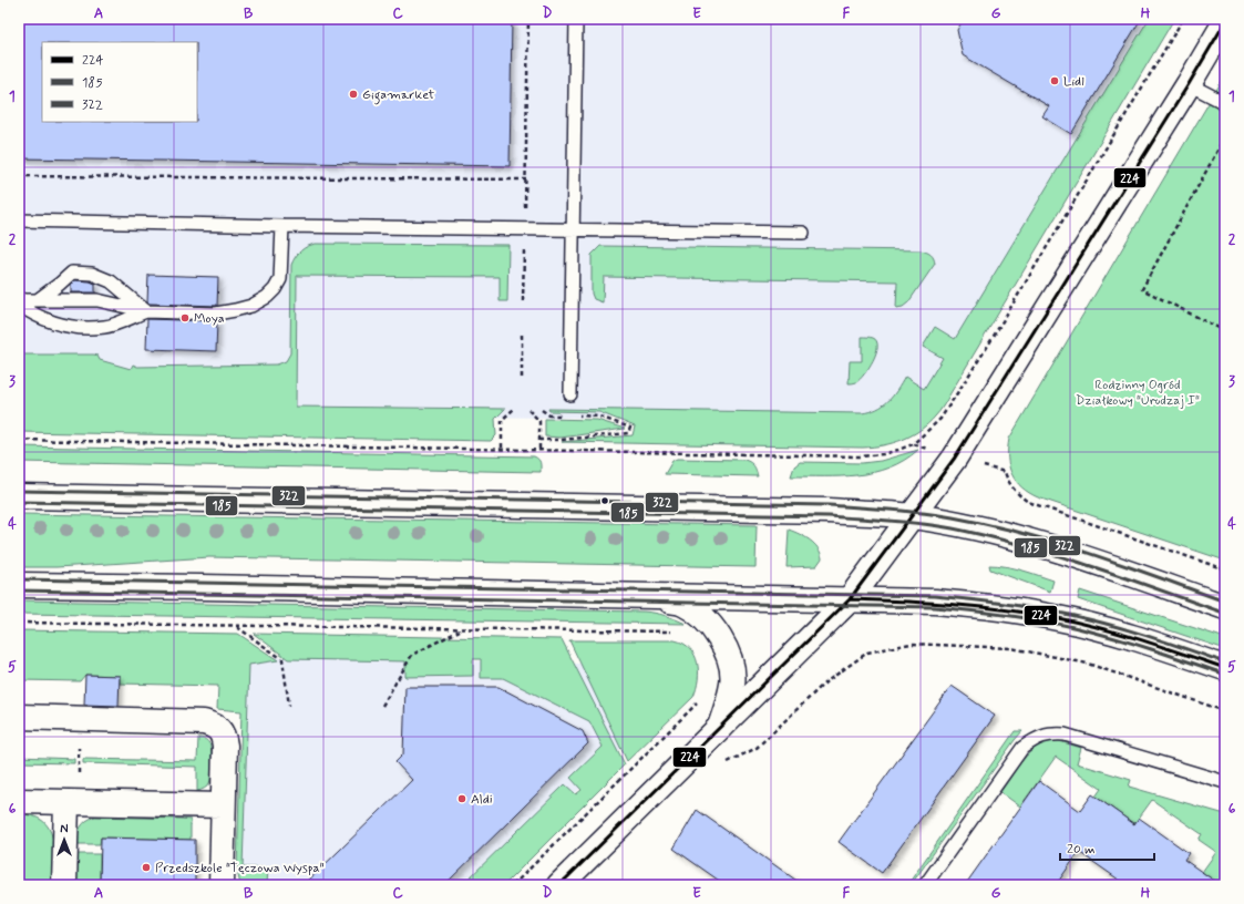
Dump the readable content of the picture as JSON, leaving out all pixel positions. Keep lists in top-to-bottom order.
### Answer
{
  "parks": ["Rodzinny Ogród Działkowy \"Urodzaj I\""],
  "places": [
    "Lidl",
    "Gigamarket",
    "Moya",
    "Aldi",
    "Przedszkole \"Tęczowa Wyspa\""
  ],
  "lines": ["transit line 224", "transit line 322", "transit line 185"],
  "legend": ["224", "185", "322"],
  "scale_bar": "20 m",
  "north": "top",
  "grid": {
    "columns": [
      "A",
      "B",
      "C",
      "D",
      "E",
      "F",
      "G",
      "H"
    ],
    "rows": [
      "1",
      "2",
      "3",
      "4",
      "5",
      "6"
    ]
  }
}
